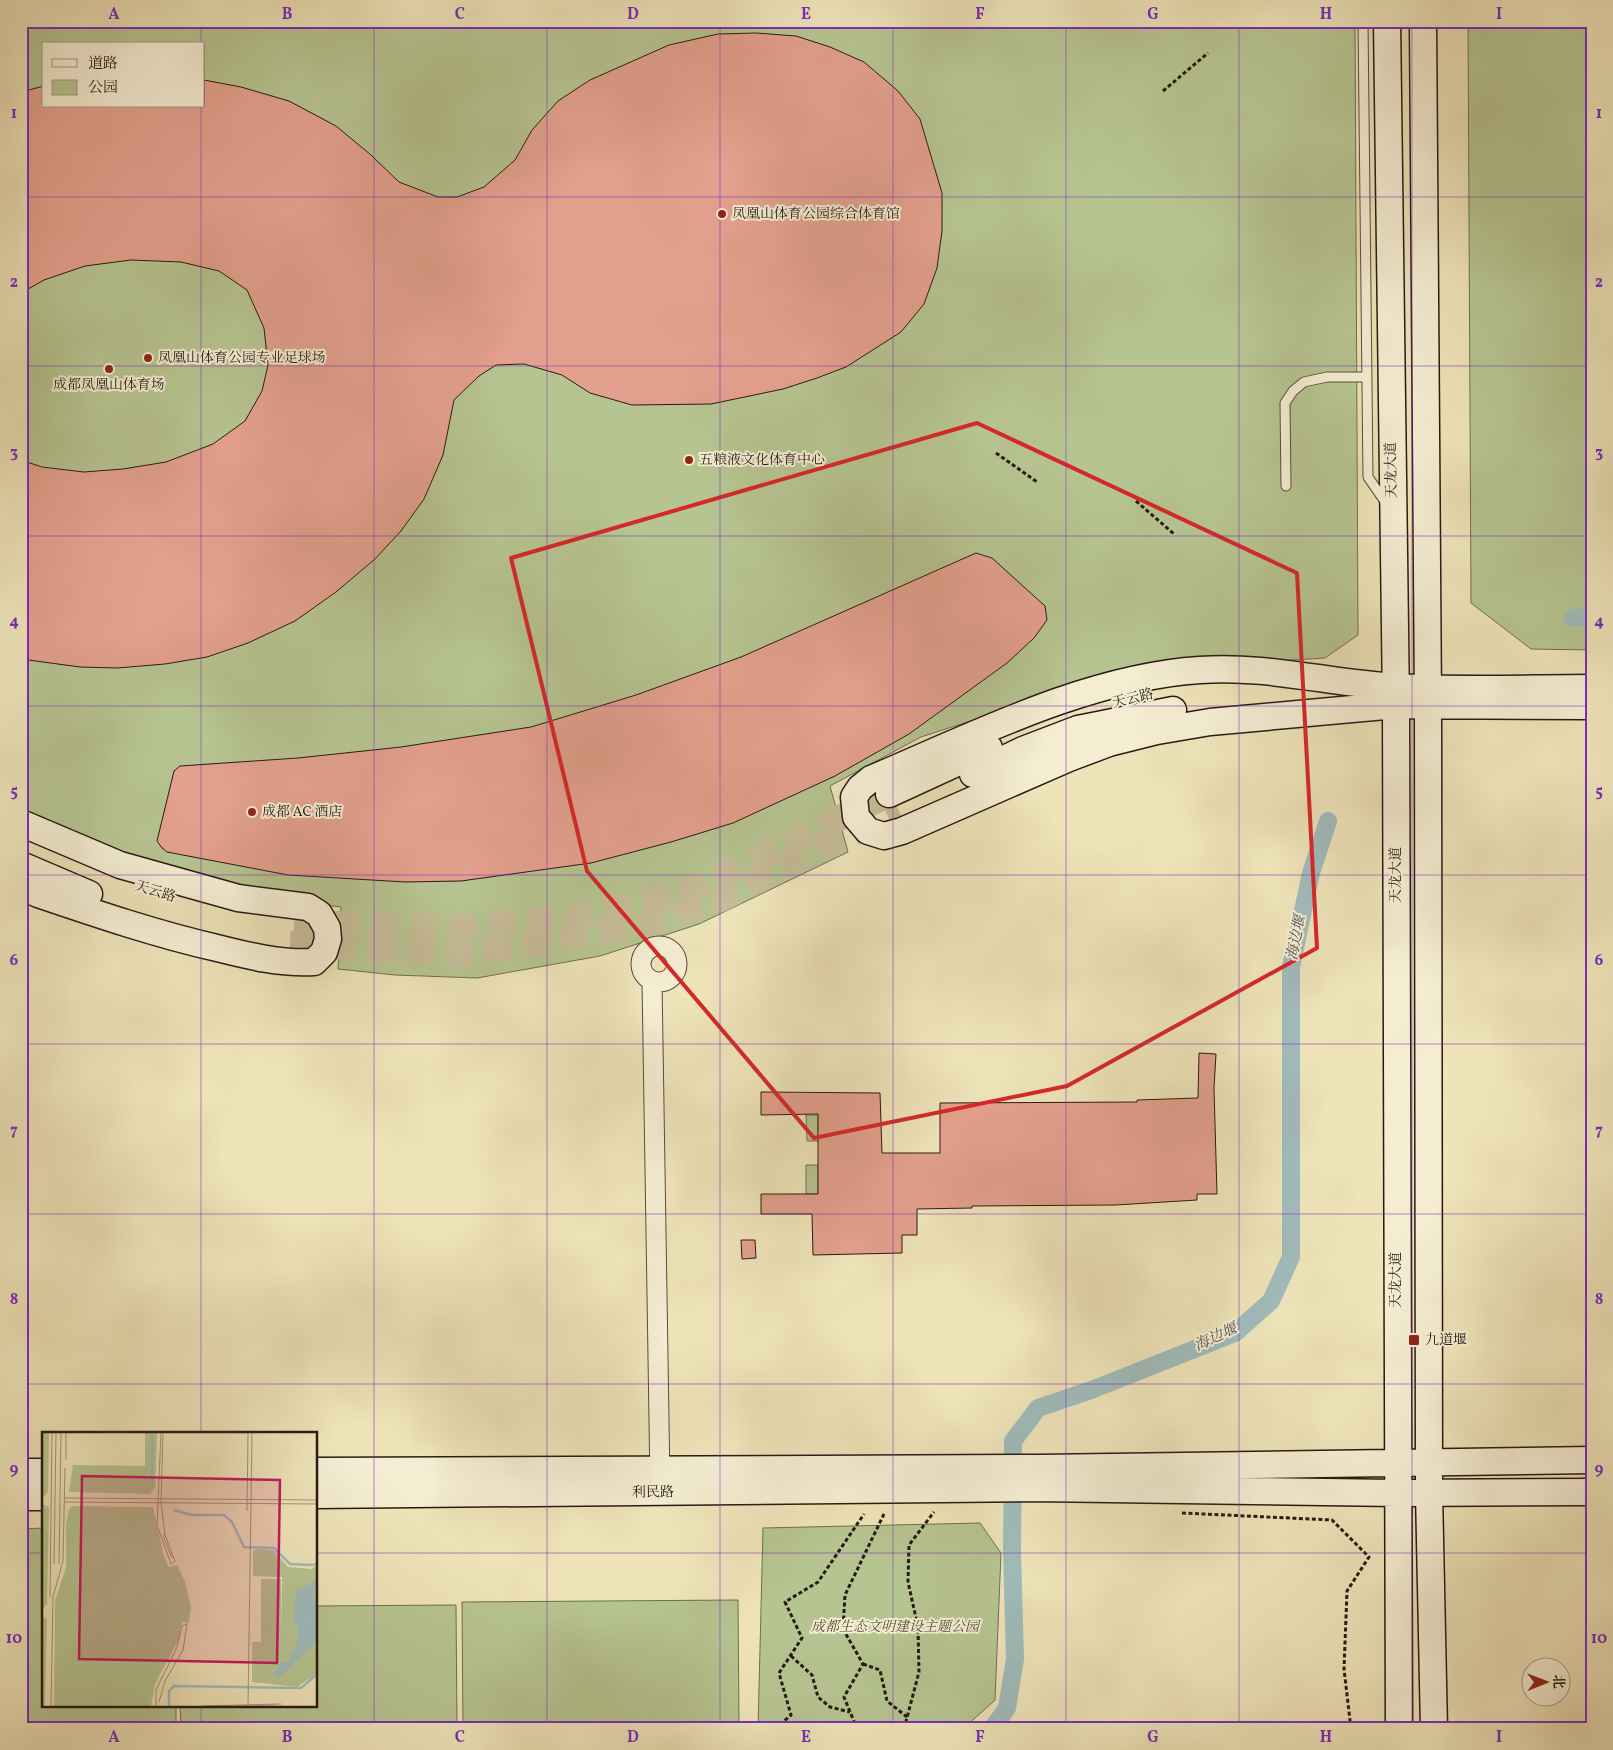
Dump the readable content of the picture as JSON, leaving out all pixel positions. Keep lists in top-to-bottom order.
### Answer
{
  "streets": {
    "main road": ["天龙大道", "天云路", "利民路"]
  },
  "crossings": [
    ["天龙大道", "天云路"]
  ],
  "water": ["海边堰"],
  "parks": ["成都生态文明建设主题公园"],
  "places": {
    "other": [
      "凤凰山体育公园综合体育馆",
      "凤凰山体育公园专业足球场",
      "成都凤凰山体育场",
      "五粮液文化体育中心",
      "成都 AC 酒店"
    ],
    "transit": ["九道堰"]
  },
  "legend": ["道路", "公园"],
  "north": "right",
  "grid": {
    "columns": [
      "A",
      "B",
      "C",
      "D",
      "E",
      "F",
      "G",
      "H",
      "I"
    ],
    "rows": [
      "1",
      "2",
      "3",
      "4",
      "5",
      "6",
      "7",
      "8",
      "9",
      "10"
    ]
  }
}
